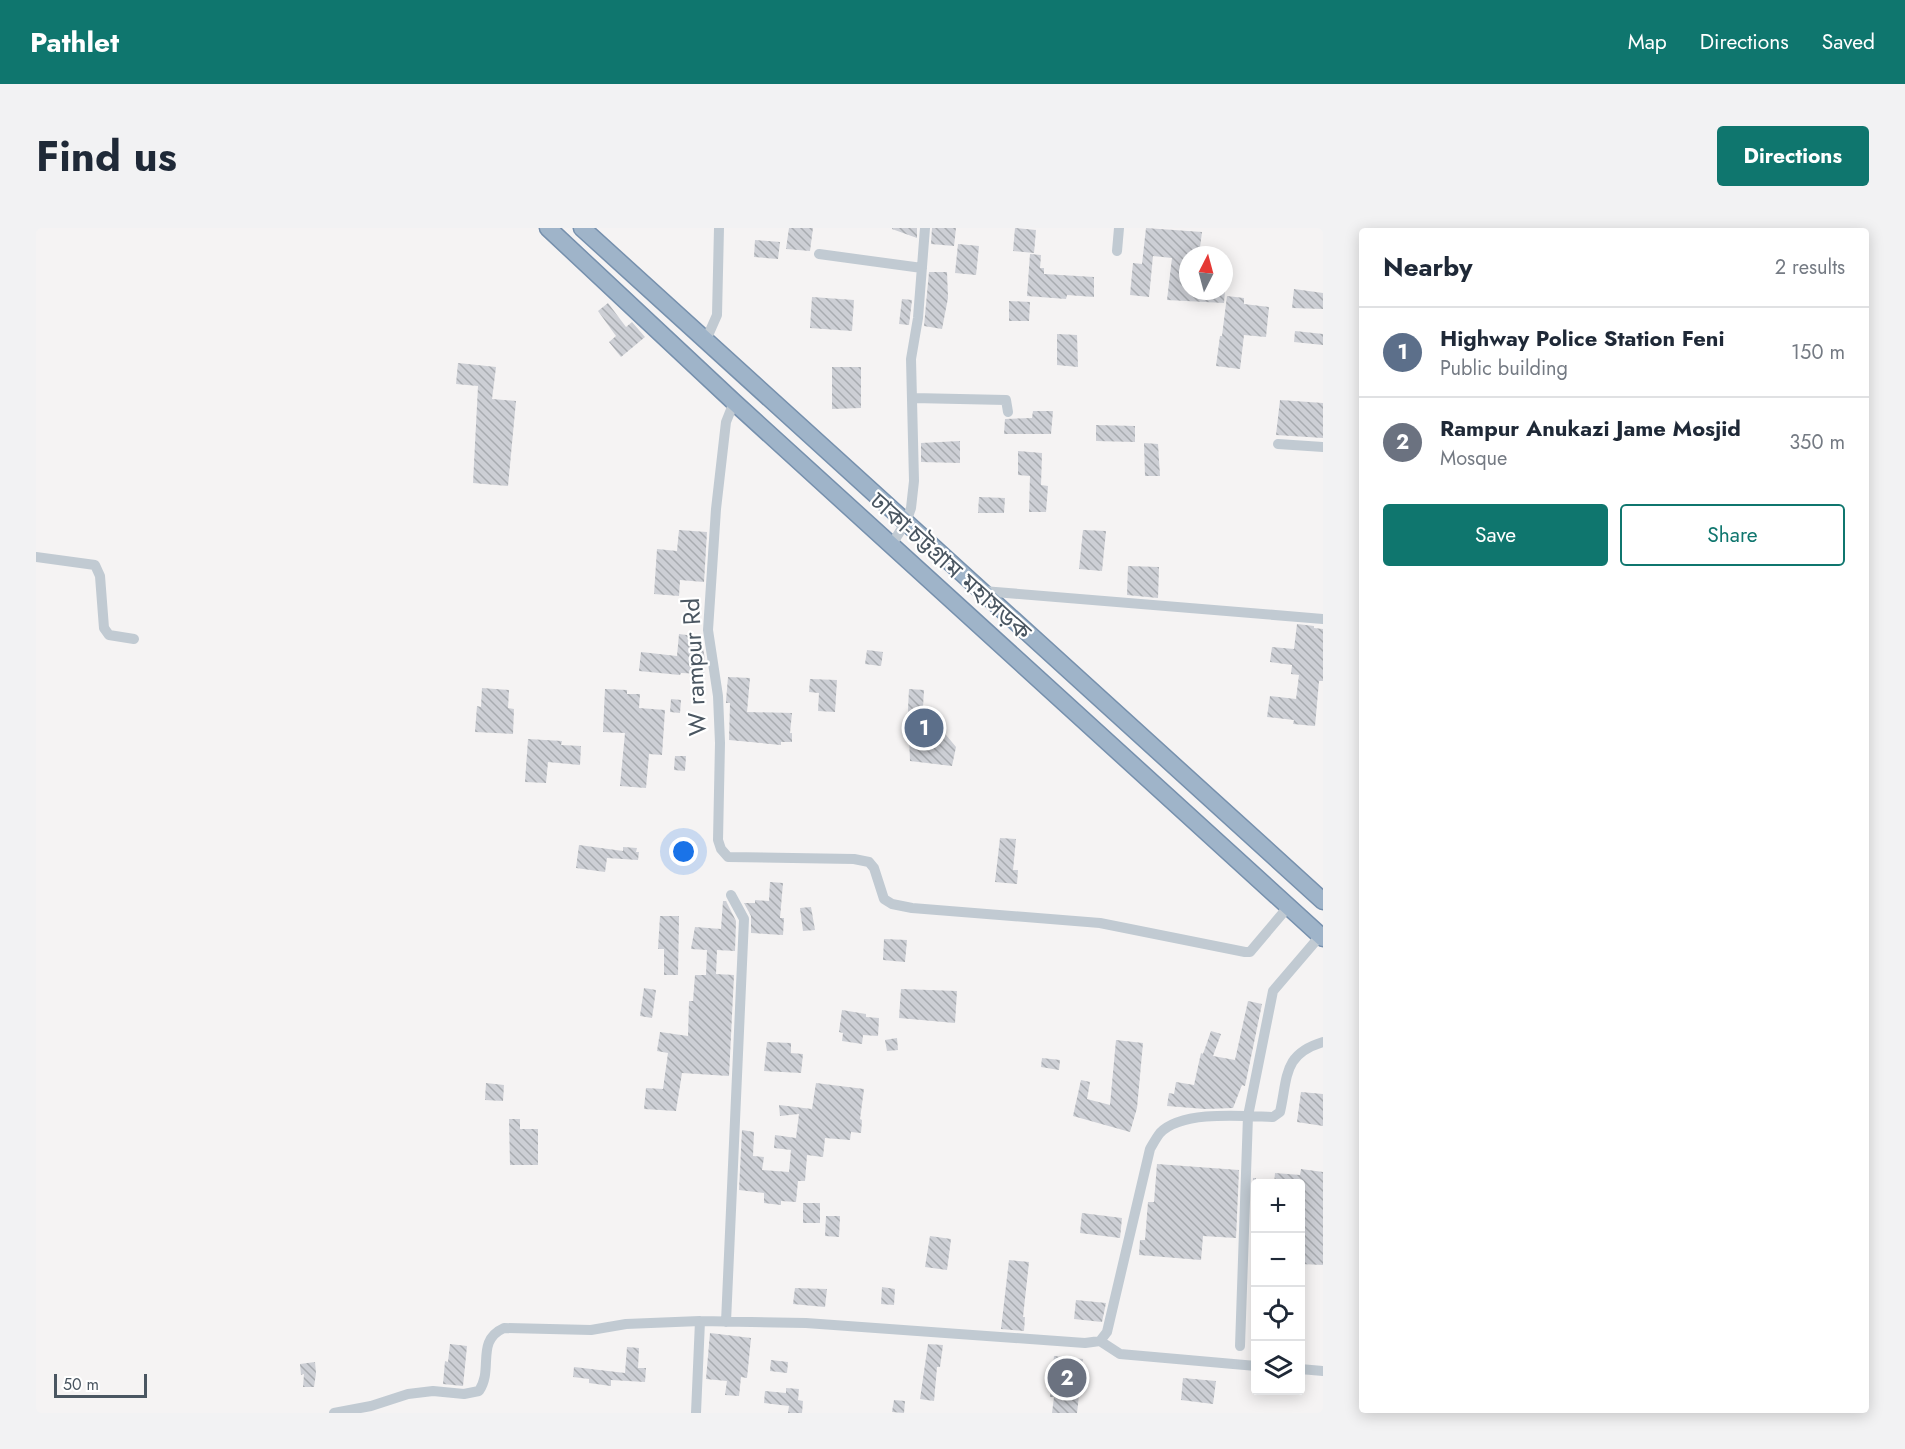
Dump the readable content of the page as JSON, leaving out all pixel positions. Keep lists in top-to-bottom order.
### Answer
{
  "streets": {
    "highway": ["ঢাকা-চট্টগ্রাম মহাসড়ক"],
    "street": ["W rampur Rd"]
  },
  "crossings": [
    ["ঢাকা-চট্টগ্রাম মহাসড়ক", "W rampur Rd"]
  ],
  "scale_bar": "50 m",
  "north": "top",
  "page": {
    "header": "Pathlet",
    "nav": ["Map", "Directions", "Saved"],
    "title": "Find us",
    "buttons": [
      "Directions",
      ["Save", "Share"]
    ],
    "heading": ["Nearby", "2 results"],
    "list": [
      {
        "mark": "1",
        "name": "Highway Police Station Feni",
        "note": "Public building",
        "value": "150 m"
      },
      {
        "mark": "2",
        "name": "Rampur Anukazi Jame Mosjid",
        "note": "Mosque",
        "value": "350 m"
      }
    ],
    "pins": ["1", "2"],
    "map_buttons": ["+", "−"],
    "scale": "50 m"
  }
}
